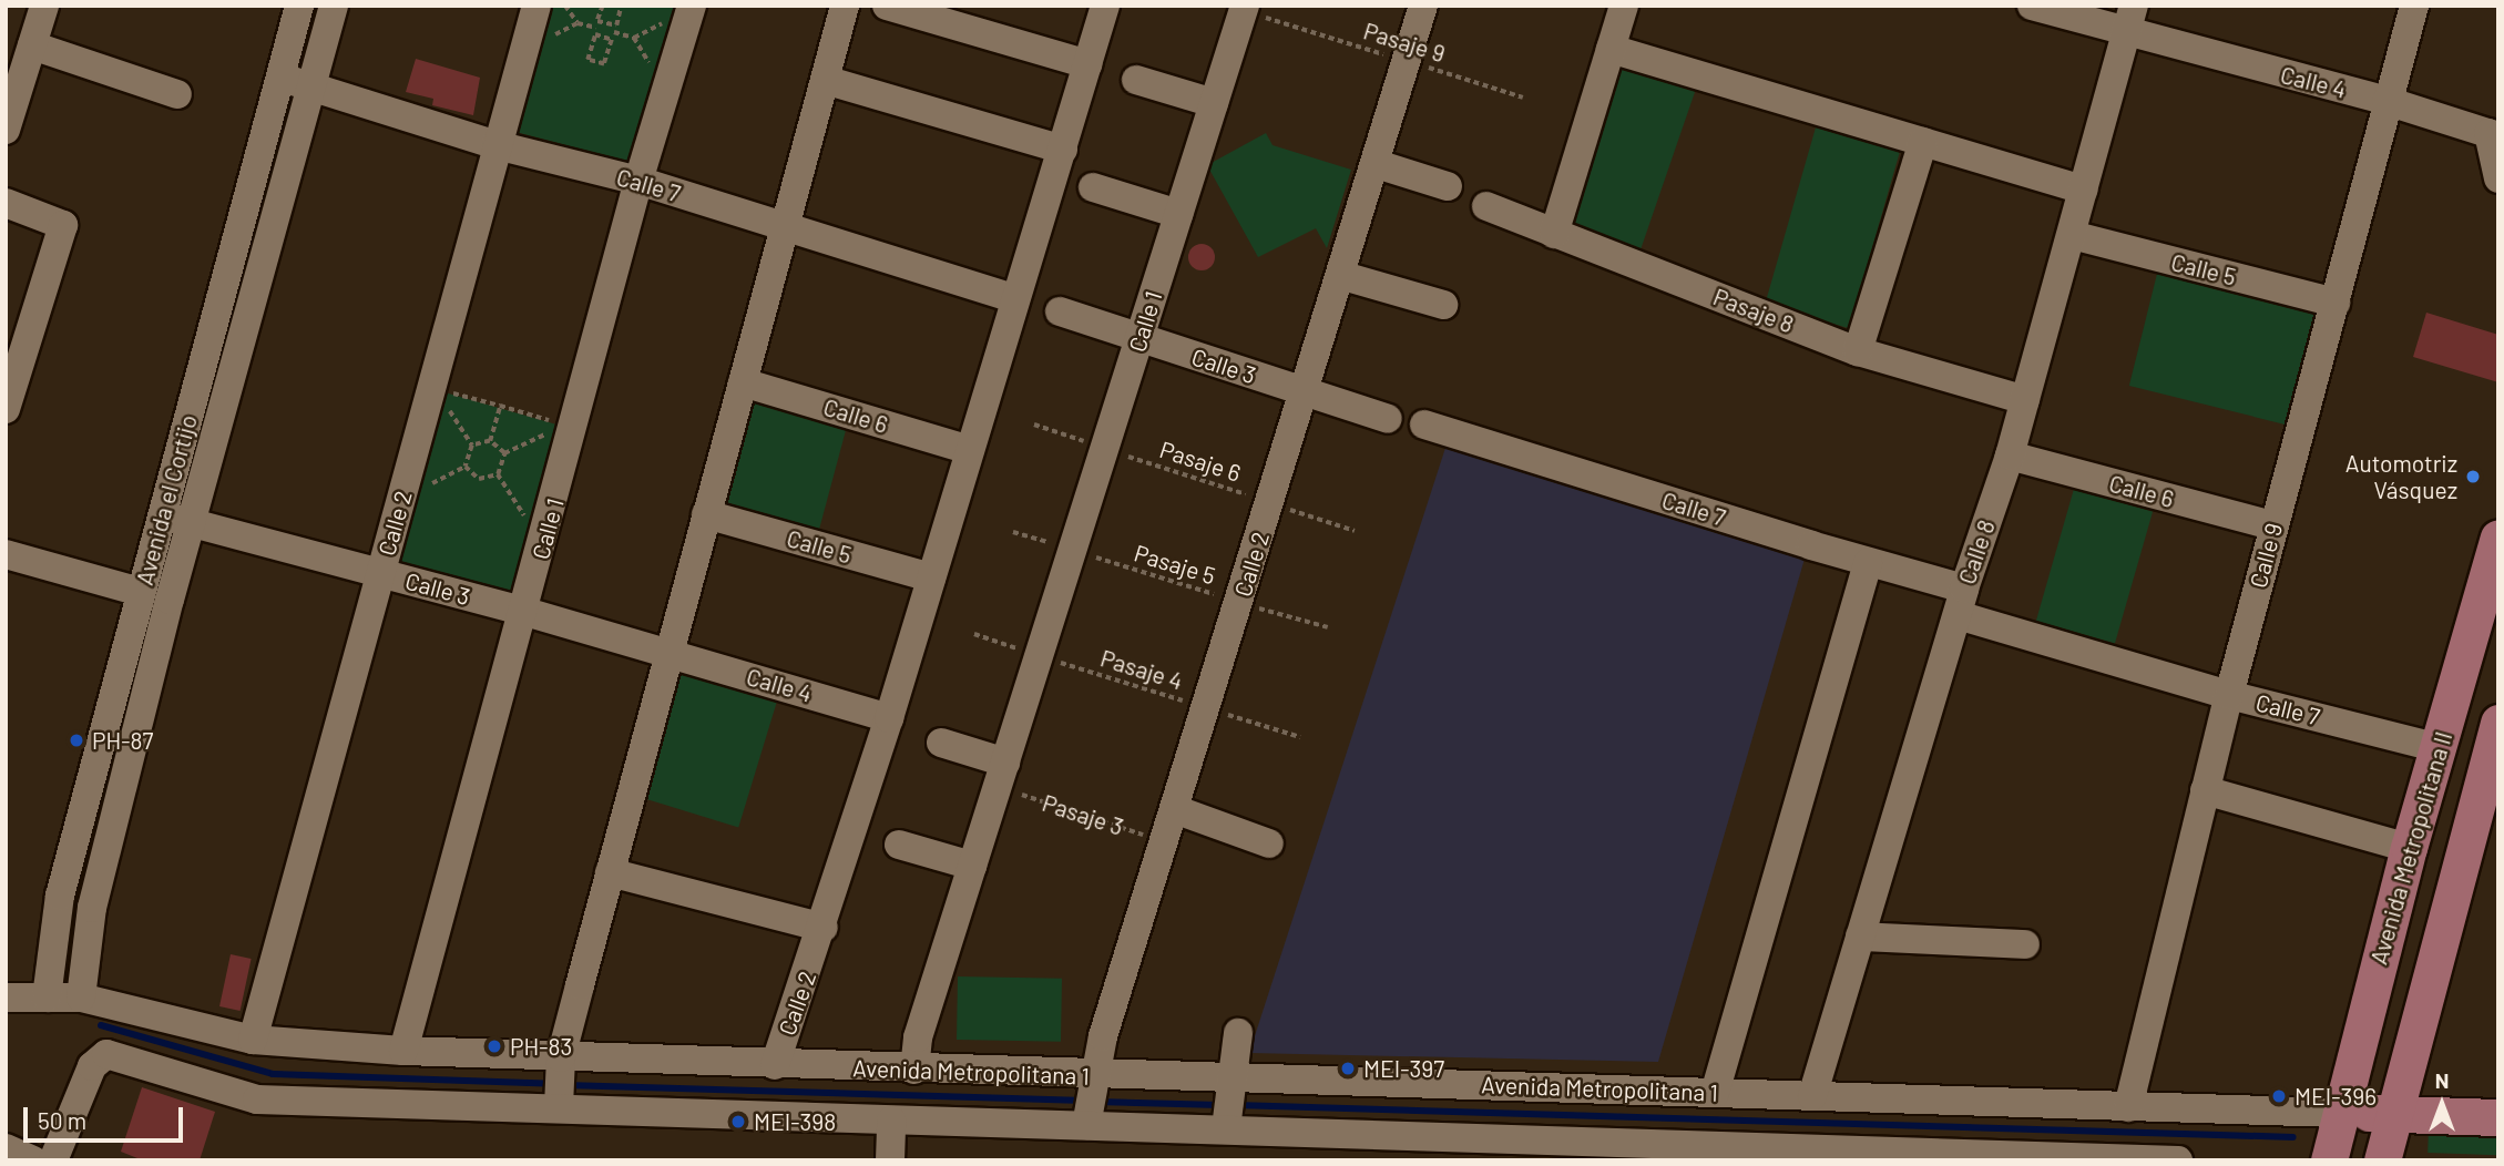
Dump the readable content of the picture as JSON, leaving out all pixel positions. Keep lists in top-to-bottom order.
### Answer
{
  "streets": {
    "main road": ["Avenida Metropolitana II", "Avenida Metropolitana 1"],
    "street": [
      "Calle 4",
      "Calle 7",
      "Calle 5",
      "Pasaje 8",
      "Calle 1",
      "Calle 3",
      "Calle 6",
      "Avenida el Cortijo",
      "Calle 2",
      "Calle 8",
      "Calle 9"
    ],
    "path": [
      "Pasaje 9",
      "Pasaje 6",
      "Pasaje 5",
      "Pasaje 4",
      "Pasaje 3"
    ]
  },
  "crossings": [
    ["Pasaje 9", "Calle 1"],
    ["Pasaje 9", "Calle 2"],
    ["Calle 4", "Calle 3"],
    ["Calle 4", "Calle 2"],
    ["Calle 4", "Calle 8"],
    ["Calle 4", "Calle 9"],
    ["Calle 7", "Calle 1"],
    ["Calle 7", "Avenida el Cortijo"],
    ["Calle 7", "Calle 2"],
    ["Calle 7", "Calle 8"],
    ["Calle 7", "Calle 9"],
    ["Calle 7", "Avenida Metropolitana II"],
    ["Calle 5", "Calle 2"],
    ["Calle 5", "Calle 8"],
    ["Calle 5", "Calle 9"],
    ["Pasaje 8", "Calle 8"],
    ["Calle 1", "Calle 3"],
    ["Calle 1", "Pasaje 6"],
    ["Calle 1", "Pasaje 5"],
    ["Calle 1", "Pasaje 4"],
    ["Calle 1", "Pasaje 3"],
    ["Calle 1", "Avenida Metropolitana 1"],
    ["Calle 3", "Avenida el Cortijo"],
    ["Calle 3", "Calle 2"],
    ["Calle 6", "Calle 2"],
    ["Calle 6", "Calle 8"],
    ["Calle 6", "Calle 9"],
    ["Pasaje 6", "Calle 2"],
    ["Avenida el Cortijo", "Avenida Metropolitana 1"],
    ["Calle 2", "Pasaje 5"],
    ["Calle 2", "Pasaje 4"],
    ["Calle 2", "Pasaje 3"],
    ["Calle 2", "Avenida Metropolitana 1"],
    ["Calle 8", "Avenida Metropolitana 1"],
    ["Calle 9", "Avenida Metropolitana 1"],
    ["Avenida Metropolitana II", "Avenida Metropolitana 1"]
  ],
  "places": [
    "Automotriz Vásquez",
    "PH-87",
    "PH-83",
    "MEI-397",
    "MEI-396",
    "MEI-398"
  ],
  "scale_bar": "50 m",
  "north": "top"
}
